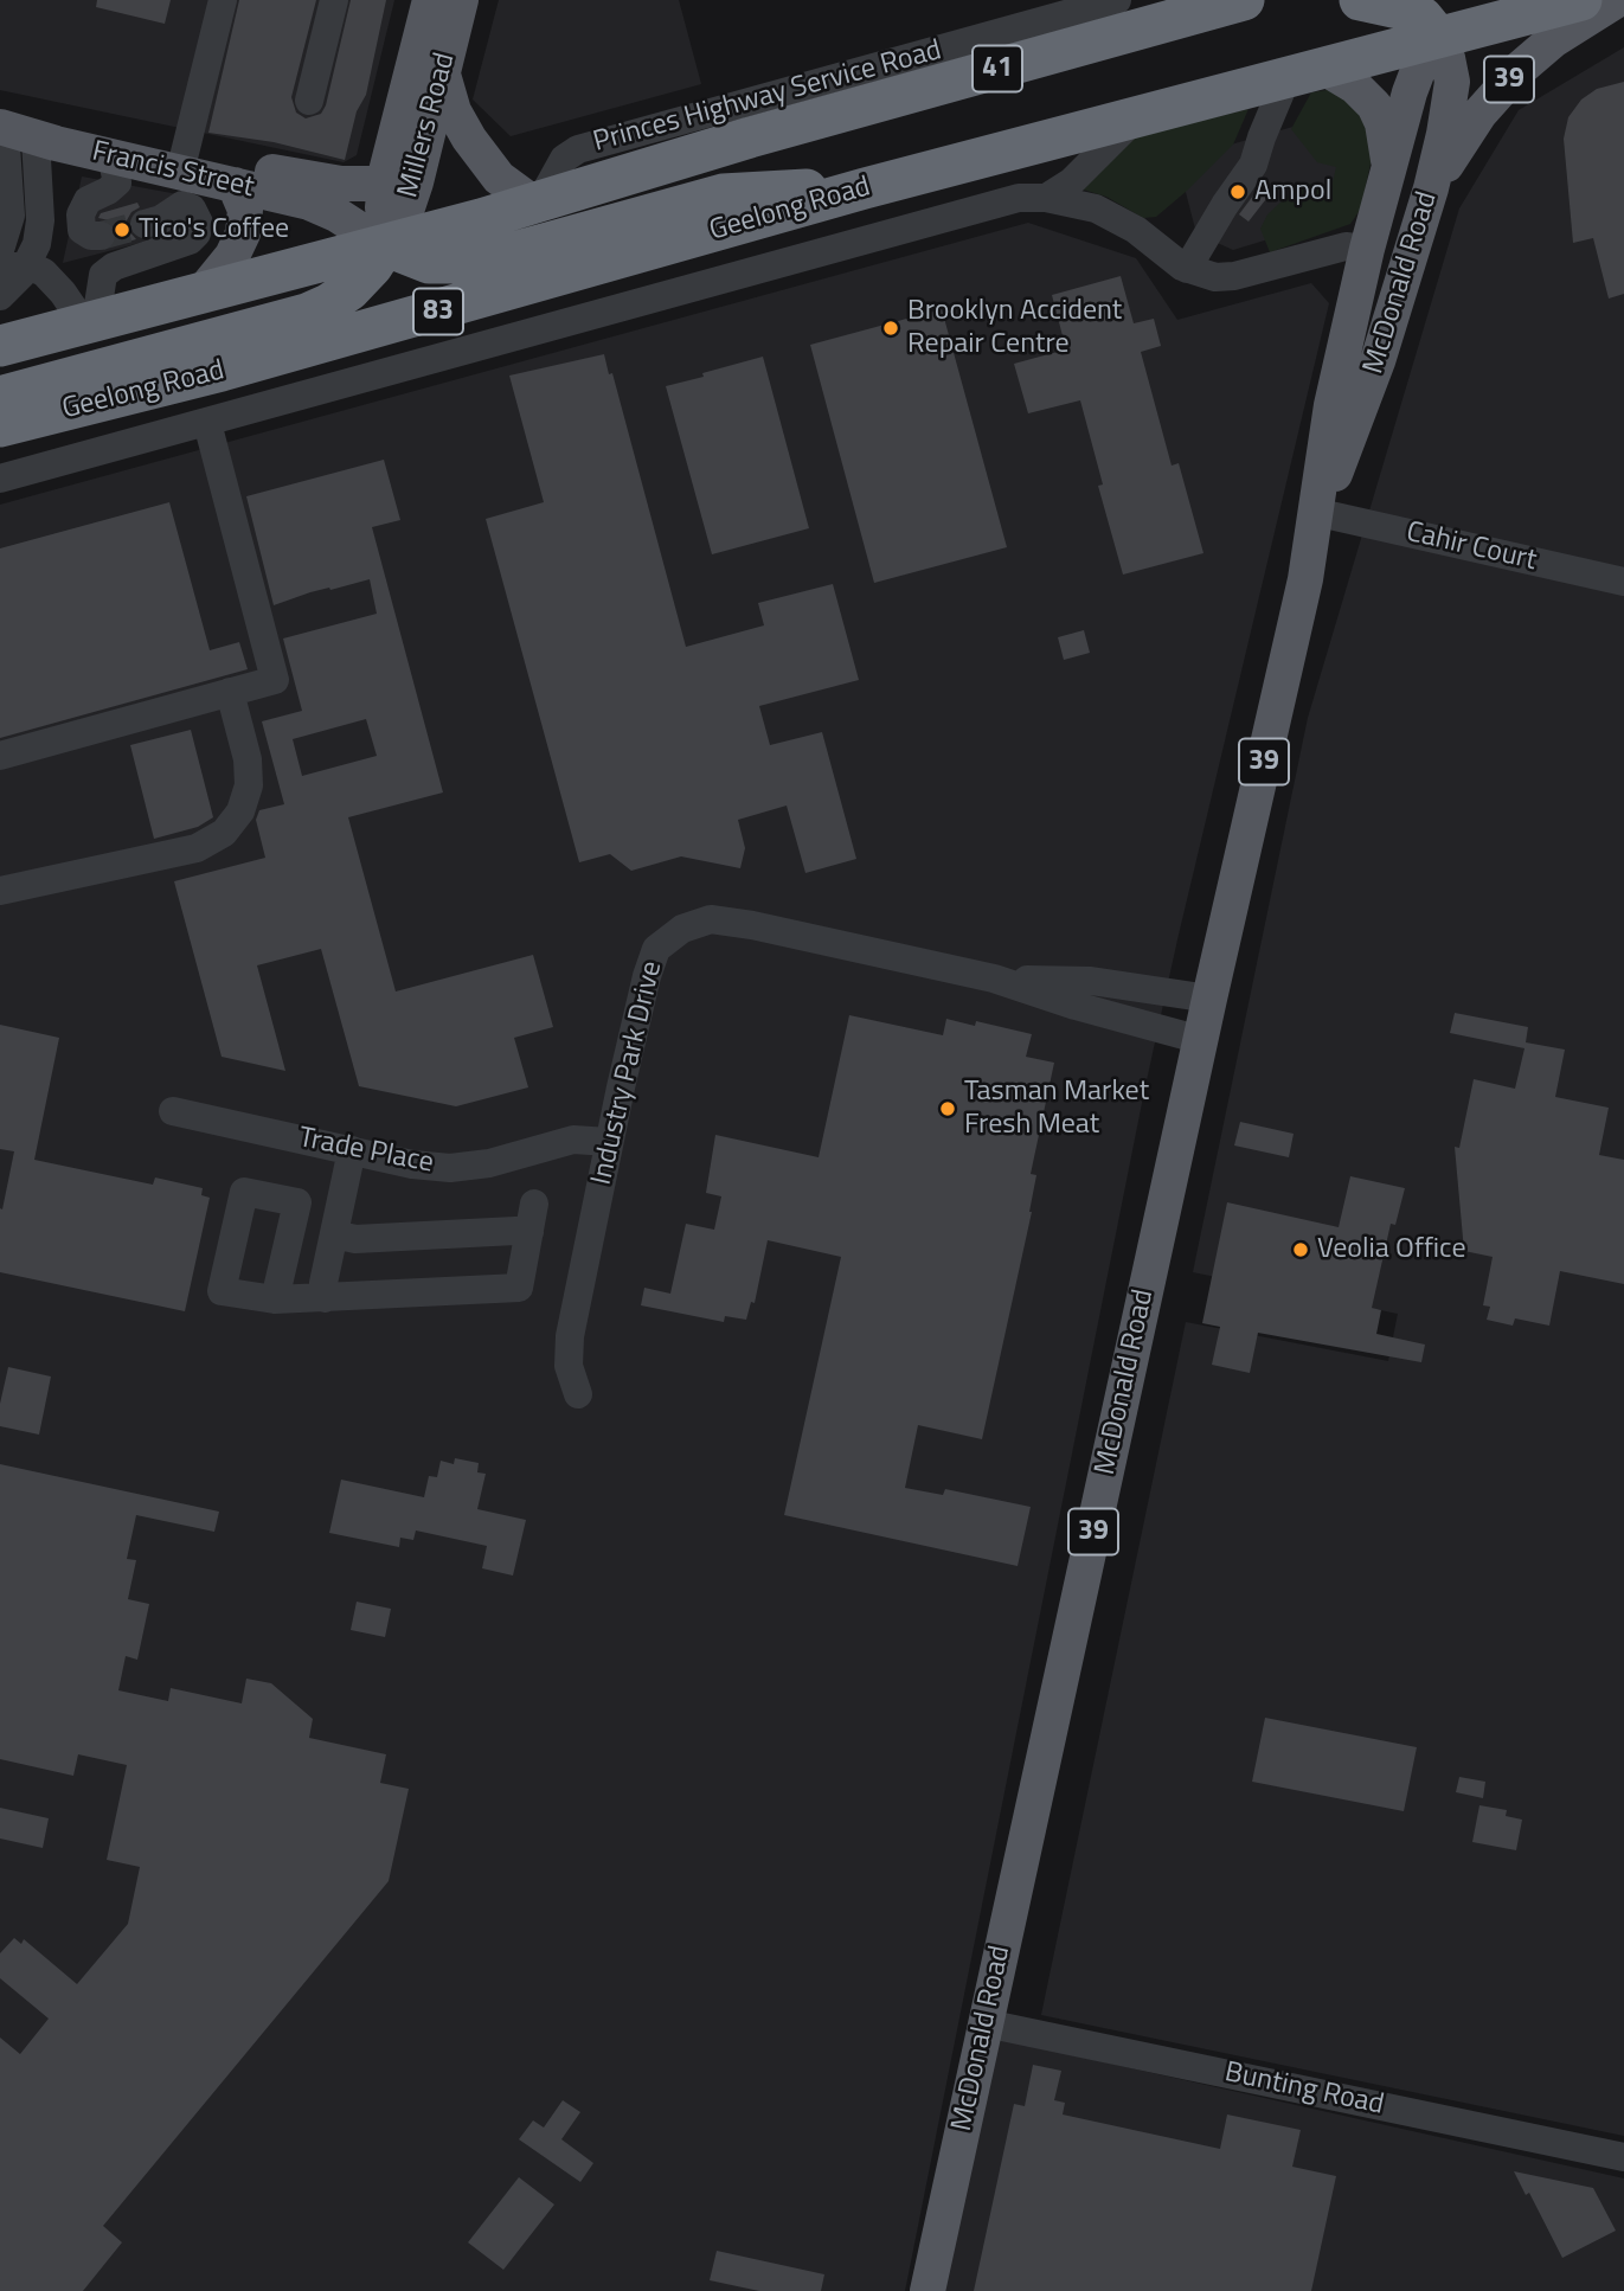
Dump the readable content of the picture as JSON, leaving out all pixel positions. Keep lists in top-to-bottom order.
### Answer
{
  "streets": {
    "highway": ["41", "Geelong Road", "83"],
    "main road": [
      "39",
      "Millers Road",
      "Francis Street",
      "McDonald Road"
    ],
    "street": [
      "Princes Highway Service Road",
      "Cahir Court",
      "Industry Park Drive",
      "Trade Place",
      "Bunting Road"
    ]
  },
  "crossings": [
    ["41", "Princes Highway Service Road"],
    ["39", "McDonald Road"],
    ["Millers Road", "Francis Street"],
    ["Geelong Road", "McDonald Road"],
    ["McDonald Road", "Cahir Court"],
    ["McDonald Road", "Industry Park Drive"],
    ["McDonald Road", "Bunting Road"],
    ["Industry Park Drive", "Trade Place"]
  ],
  "places": [
    "Ampol",
    "Tico's Coffee",
    "Brooklyn Accident Repair Centre",
    "Tasman Market Fresh Meat",
    "Veolia Office"
  ]
}
